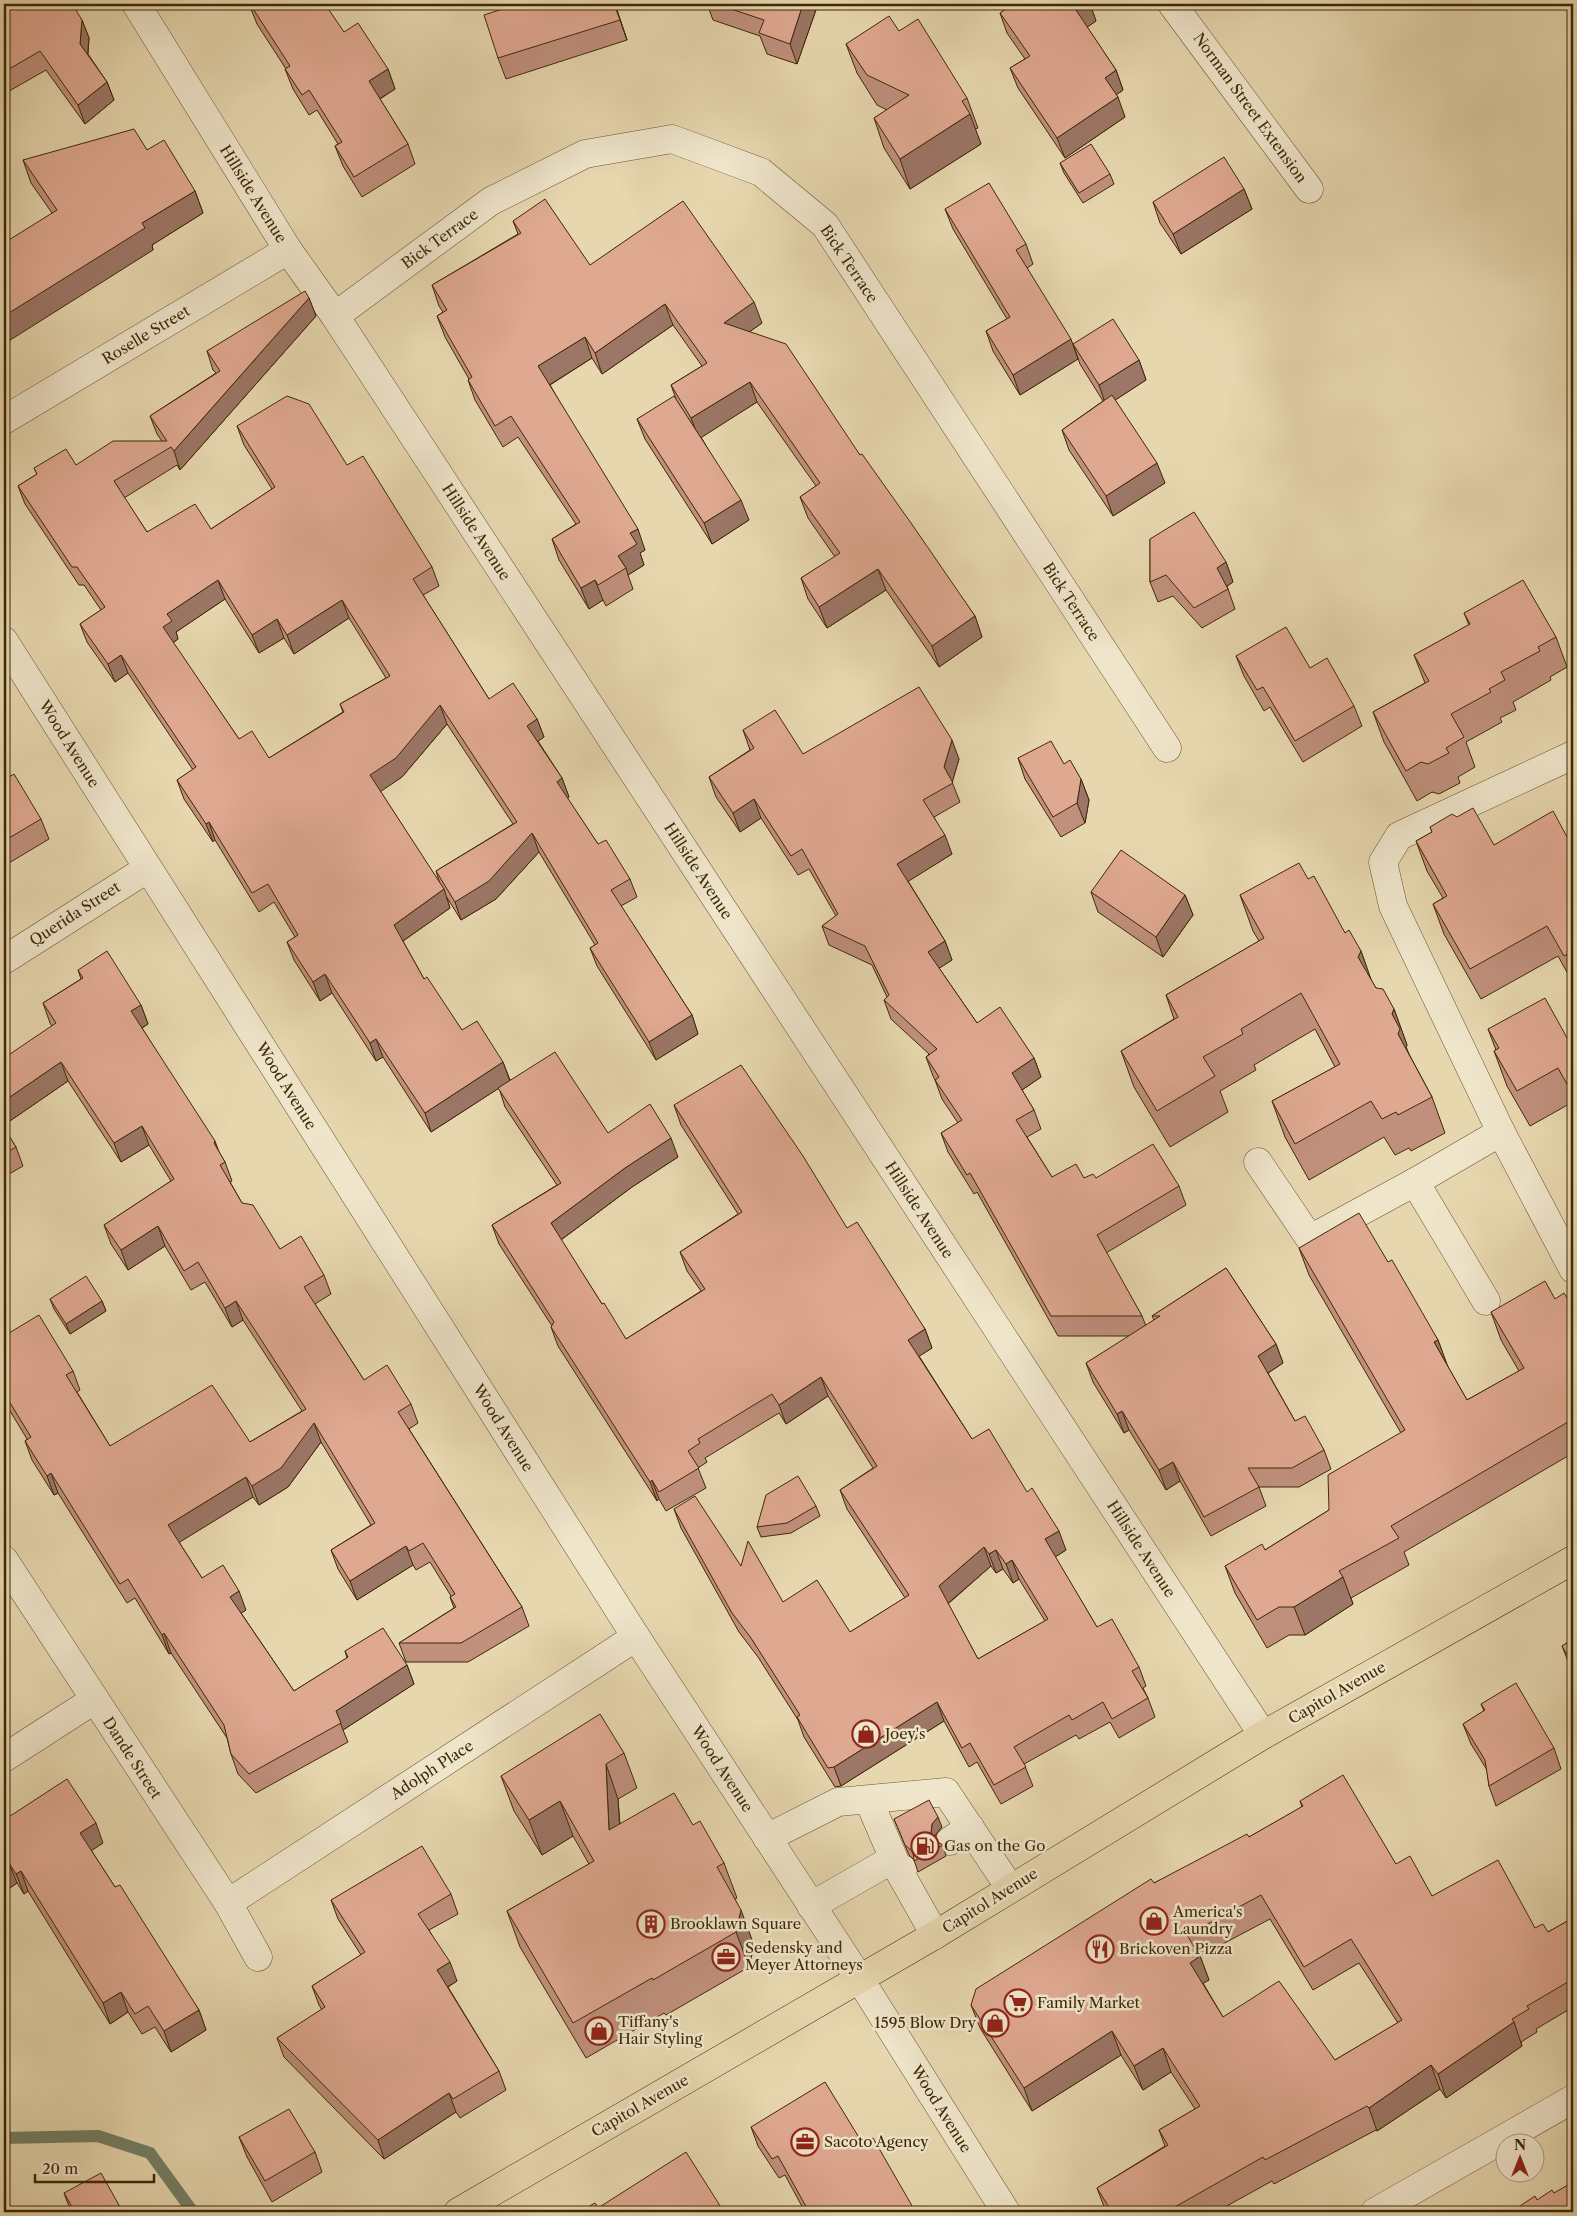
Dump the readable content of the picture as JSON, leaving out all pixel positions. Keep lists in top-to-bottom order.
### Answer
{
  "streets": {
    "main road": ["Capitol Avenue"],
    "street": [
      "Norman Street Extension",
      "Hillside Avenue",
      "Bick Terrace",
      "Roselle Street",
      "Wood Avenue",
      "Querida Street",
      "Dande Street",
      "Adolph Place"
    ]
  },
  "crossings": [
    ["Hillside Avenue", "Bick Terrace"],
    ["Hillside Avenue", "Roselle Street"],
    ["Hillside Avenue", "Capitol Avenue"],
    ["Wood Avenue", "Querida Street"],
    ["Wood Avenue", "Capitol Avenue"],
    ["Wood Avenue", "Adolph Place"],
    ["Dande Street", "Adolph Place"]
  ],
  "places": {
    "shop": [
      "Joey's",
      "America's Laundry",
      "1595 Blow Dry",
      "Tiffany's Hair Styling"
    ],
    "fuel station": ["Gas on the Go"],
    "building": ["Brooklawn Square"],
    "restaurant": ["Brickoven Pizza"],
    "office": ["Sedensky and Meyer Attorneys", "Sacoto Agency"],
    "supermarket": ["Family Market"]
  },
  "scale_bar": "20 m",
  "north": "top"
}
